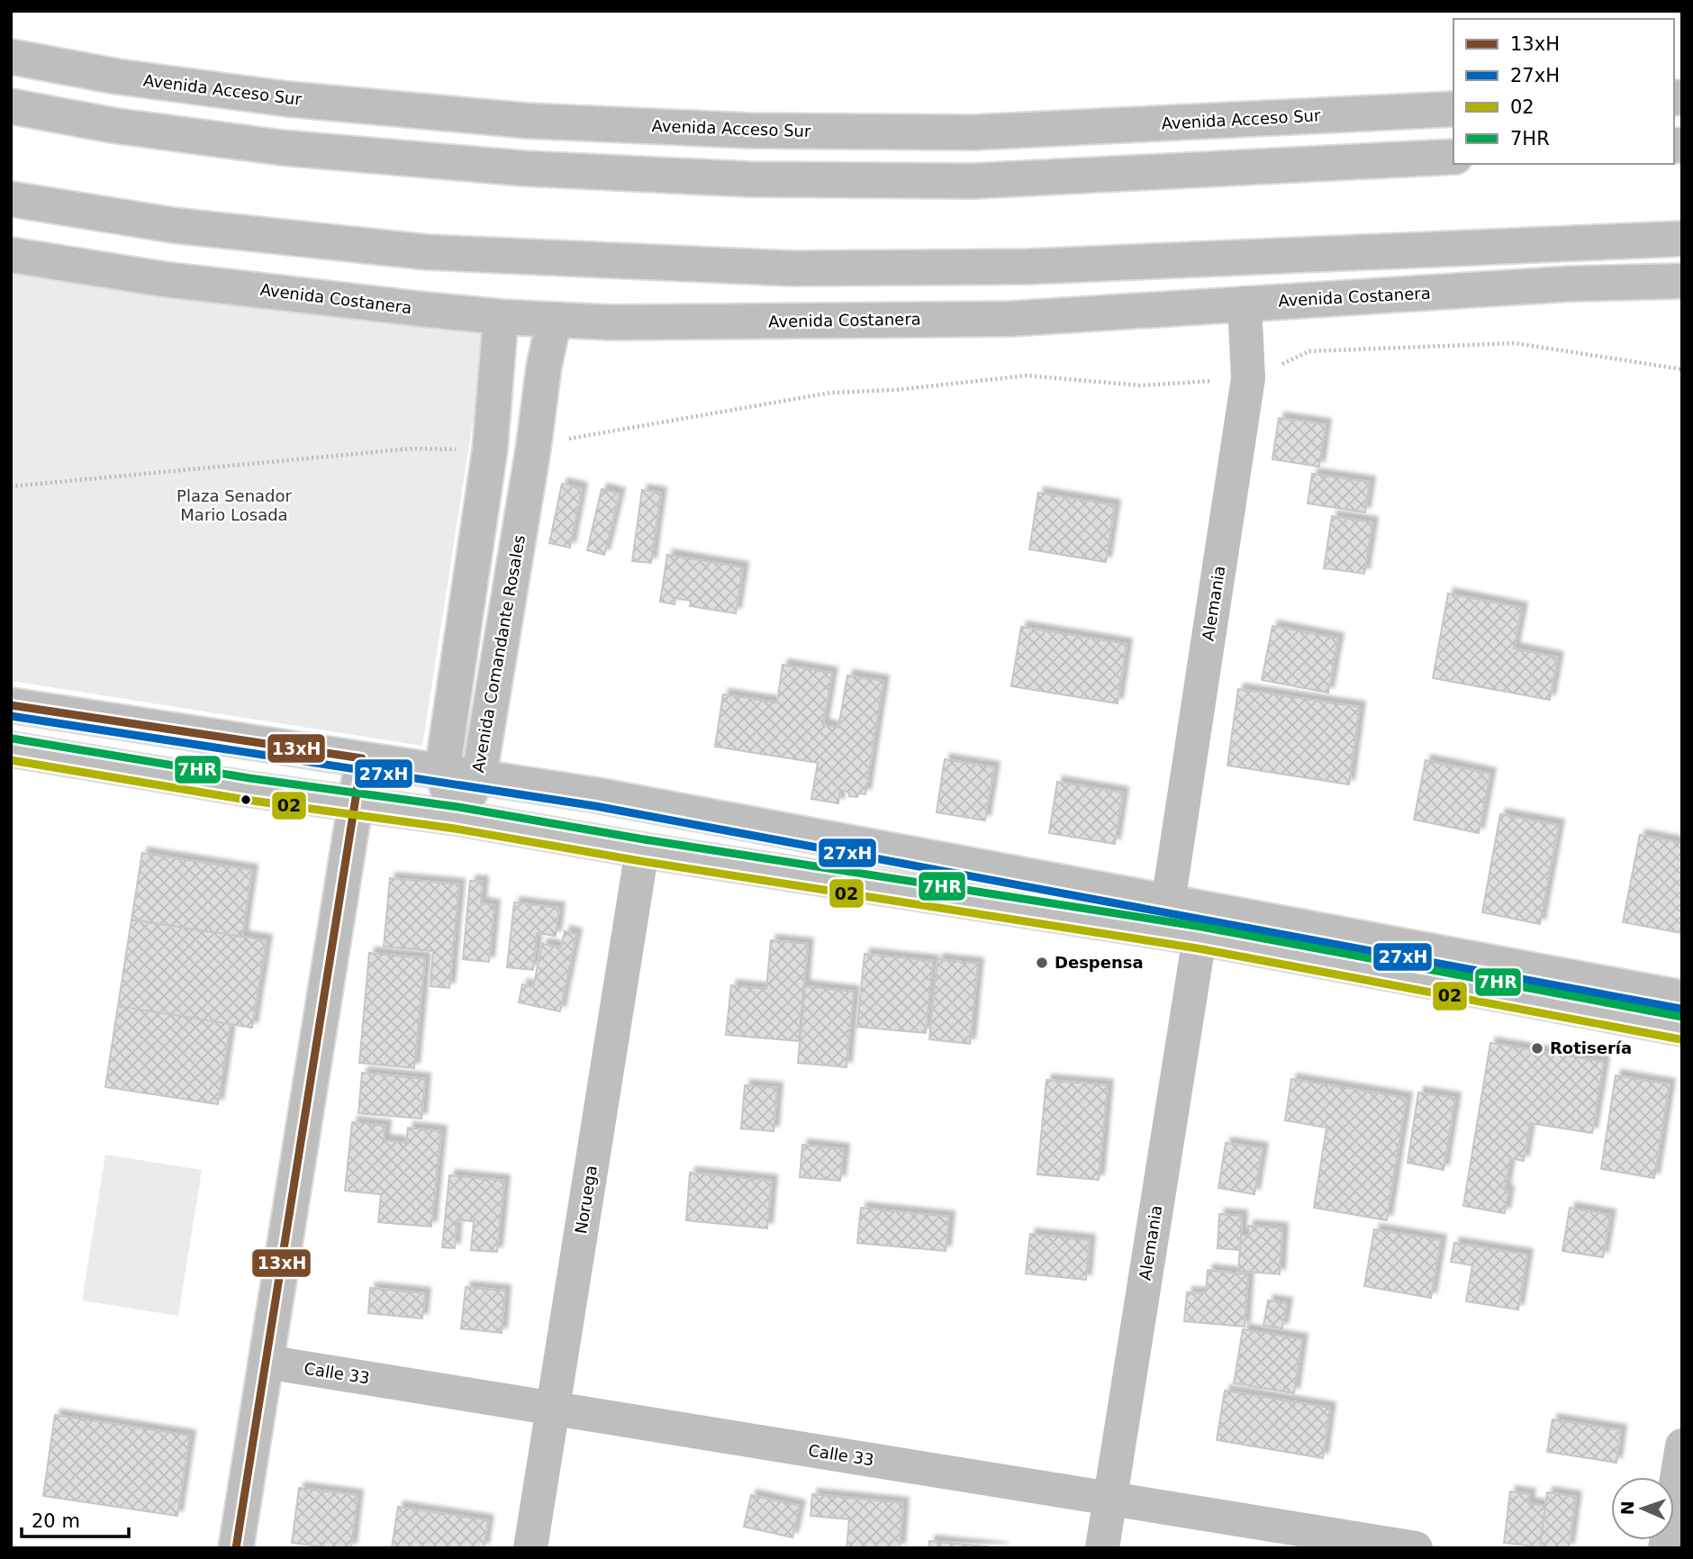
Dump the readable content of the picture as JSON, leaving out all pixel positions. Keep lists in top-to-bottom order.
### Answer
{
  "streets": {
    "main road": [
      "Avenida Acceso Sur",
      "Avenida Costanera",
      "Alemania",
      "Avenida Comandante Rosales",
      "Noruega",
      "Calle 33"
    ]
  },
  "crossings": [
    ["Avenida Costanera", "Alemania"],
    ["Avenida Costanera", "Avenida Comandante Rosales"],
    ["Alemania", "Calle 33"],
    ["Noruega", "Calle 33"]
  ],
  "parks": ["Plaza Senador Mario Losada"],
  "places": ["Despensa", "Rotisería"],
  "lines": [
    "transit line 13xH",
    "transit line 27xH",
    "transit line 7HR",
    "transit line 02"
  ],
  "legend": [
    "13xH",
    "27xH",
    "02",
    "7HR"
  ],
  "scale_bar": "20 m",
  "north": "left"
}
